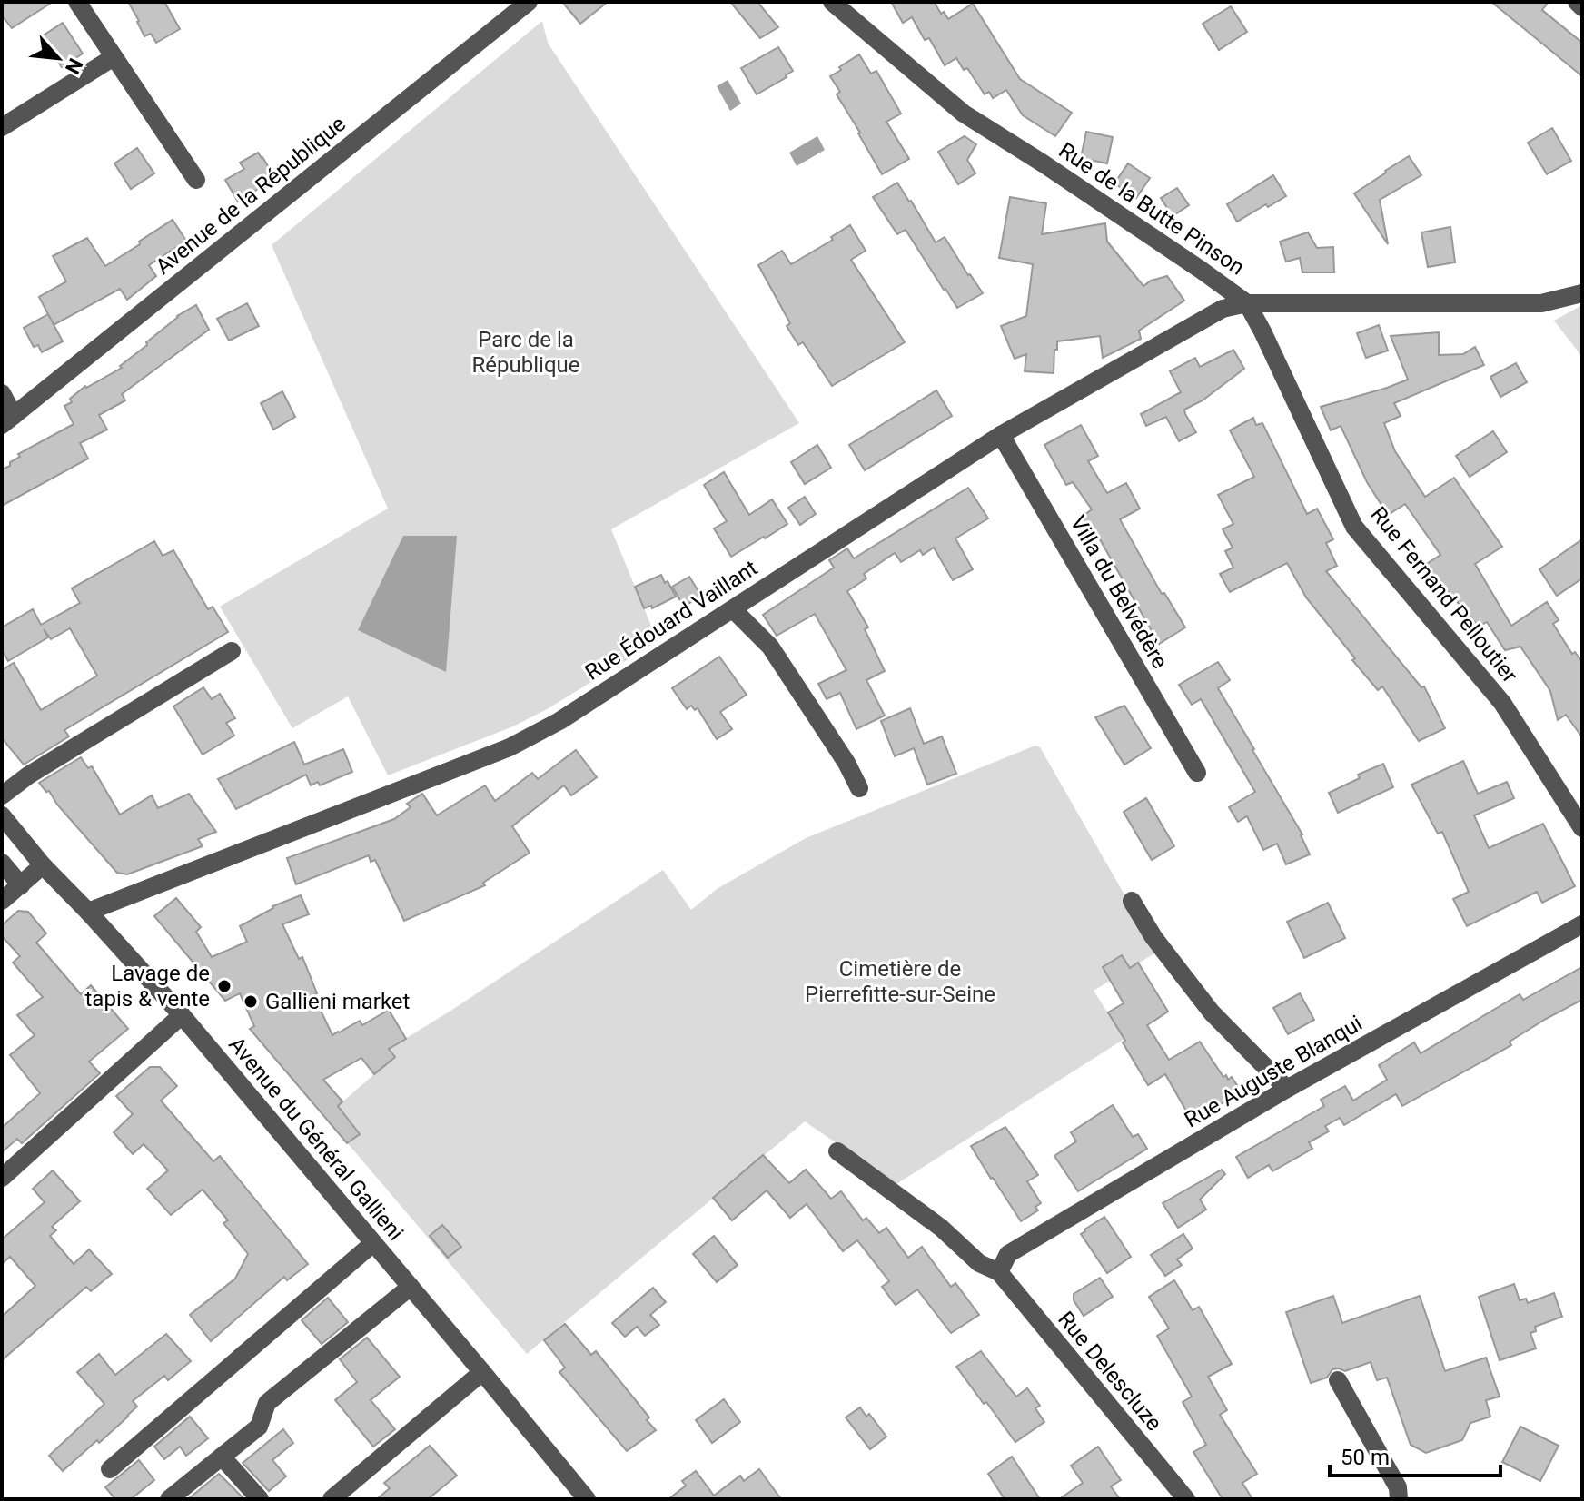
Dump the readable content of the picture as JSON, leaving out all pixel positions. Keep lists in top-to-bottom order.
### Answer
{
  "streets": {
    "street": [
      "Avenue de la République",
      "Rue de la Butte Pinson",
      "Villa du Belvédère",
      "Rue Fernand Pelloutier",
      "Rue Édouard Vaillant",
      "Rue Auguste Blanqui",
      "Avenue du Général Gallieni",
      "Rue Delescluze"
    ]
  },
  "crossings": [
    ["Rue de la Butte Pinson", "Rue Fernand Pelloutier"],
    ["Rue de la Butte Pinson", "Rue Édouard Vaillant"],
    ["Villa du Belvédère", "Rue Édouard Vaillant"],
    ["Rue Fernand Pelloutier", "Rue Édouard Vaillant"],
    ["Rue Édouard Vaillant", "Avenue du Général Gallieni"],
    ["Rue Auguste Blanqui", "Rue Delescluze"]
  ],
  "parks": ["Parc de la République", "Cimetière de Pierrefitte-sur-Seine"],
  "places": ["Lavage de tapis & vente", "Gallieni market"],
  "scale_bar": "50 m",
  "north": "bottom right"
}
